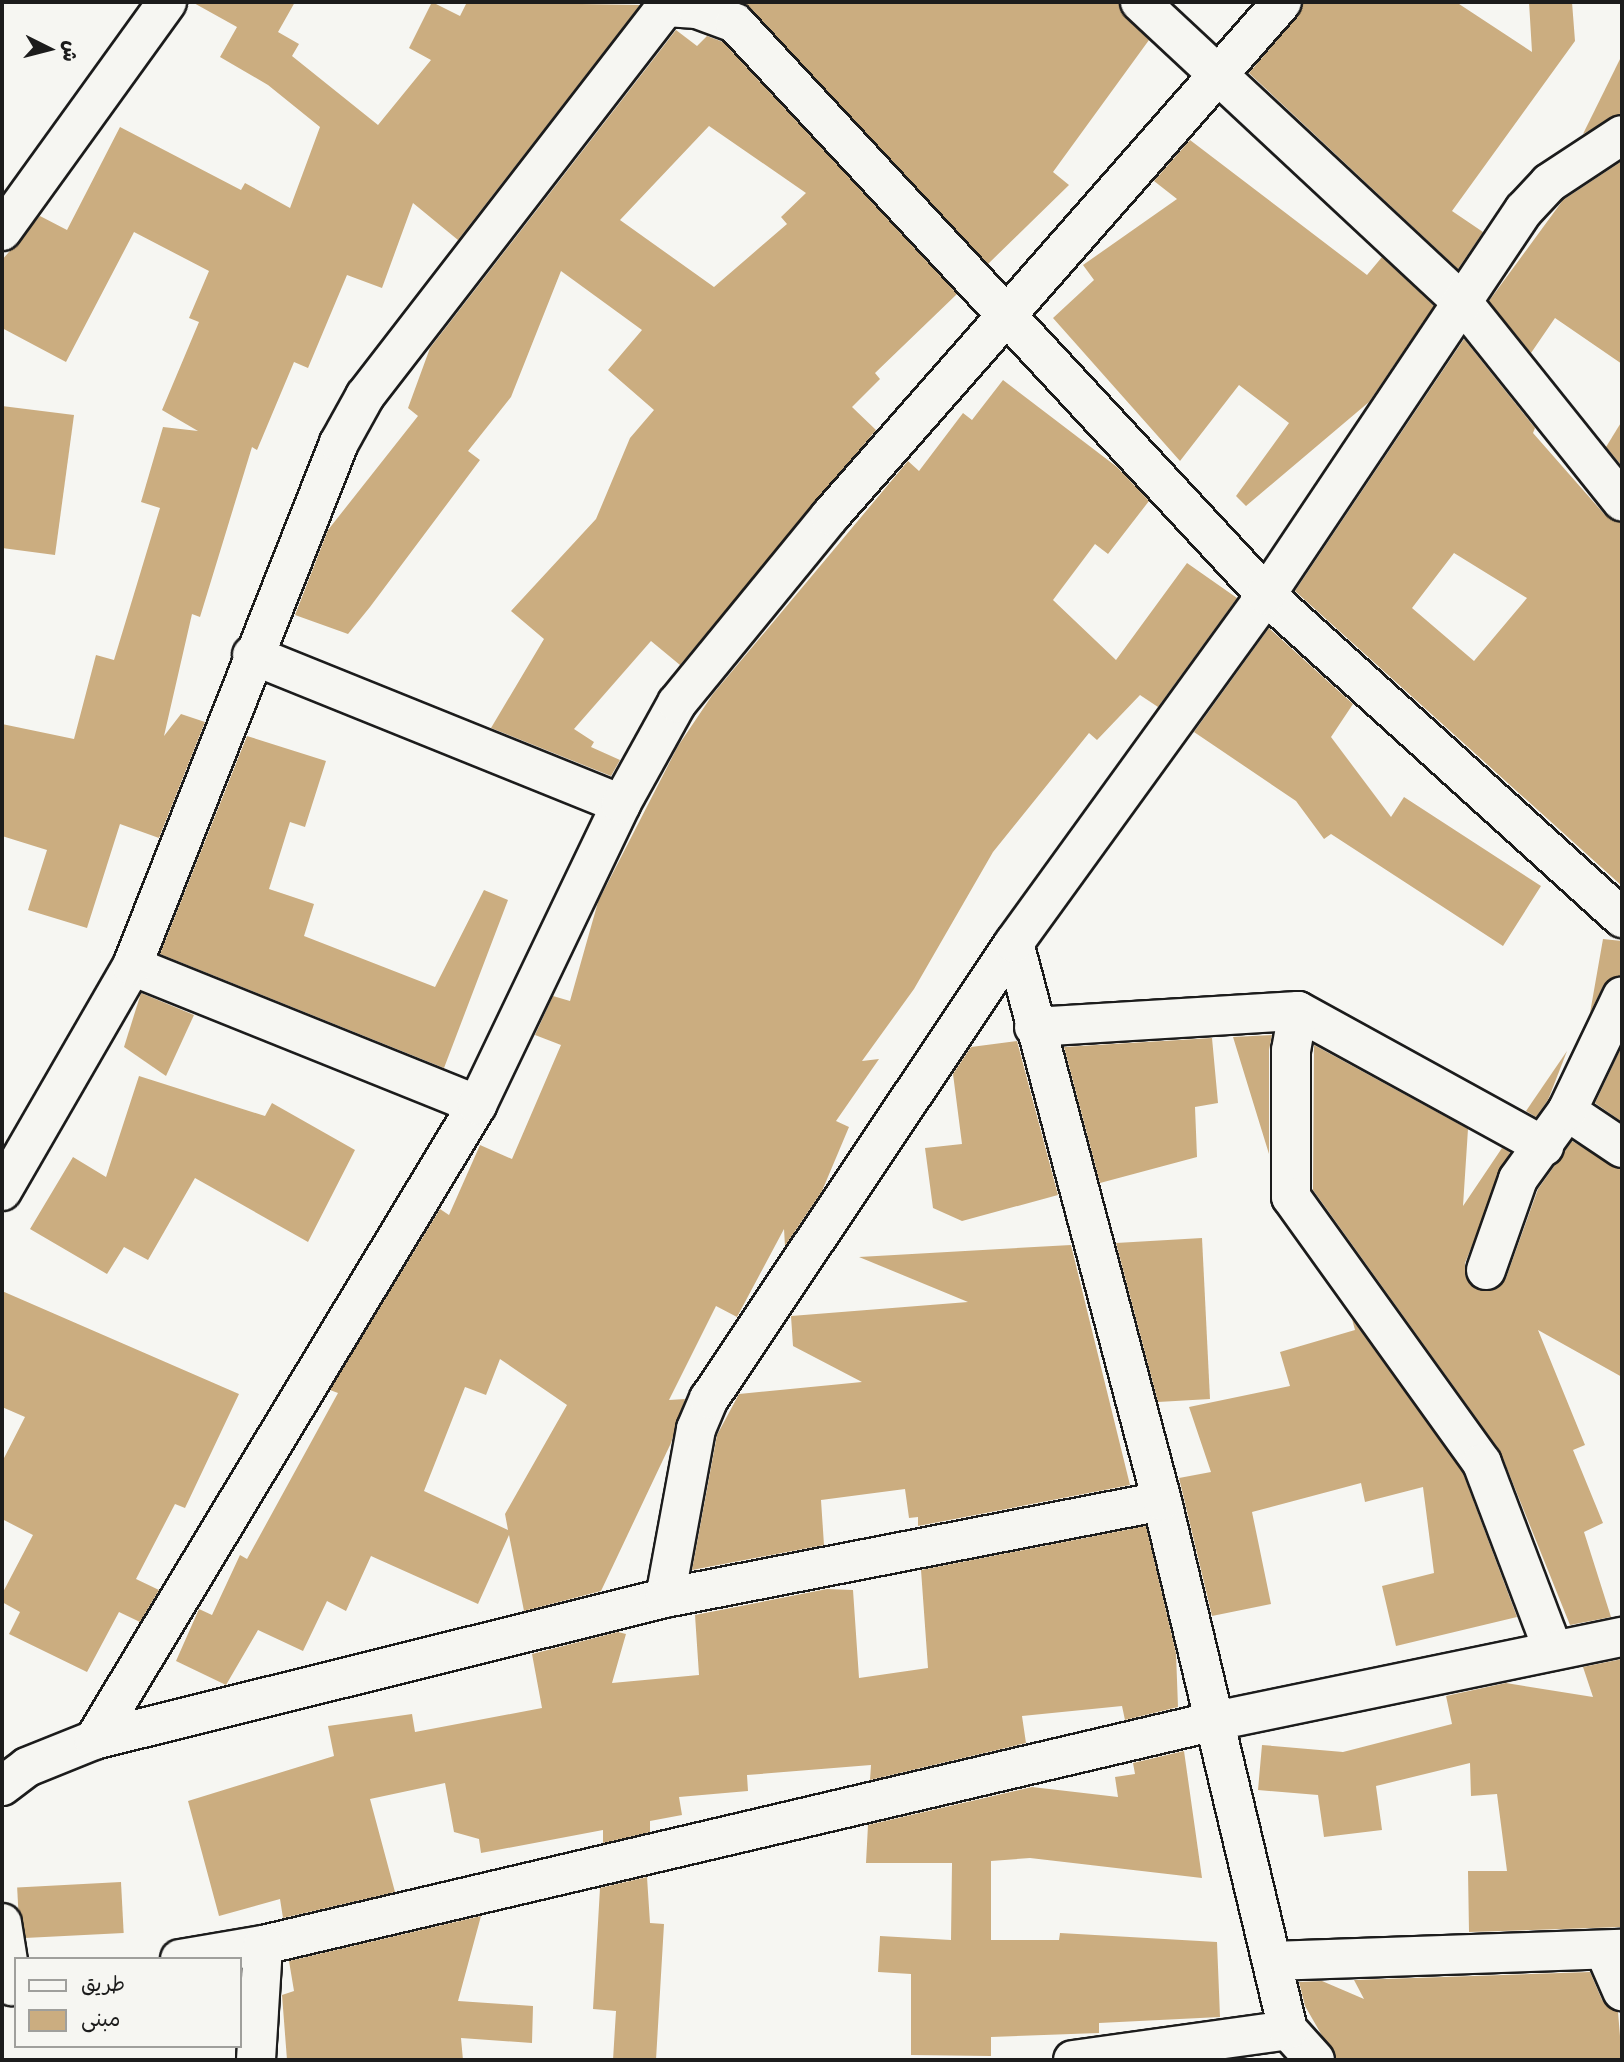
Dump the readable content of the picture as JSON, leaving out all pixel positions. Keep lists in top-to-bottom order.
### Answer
{
  "legend": ["طريق", "مبنى"],
  "north": "right"
}
